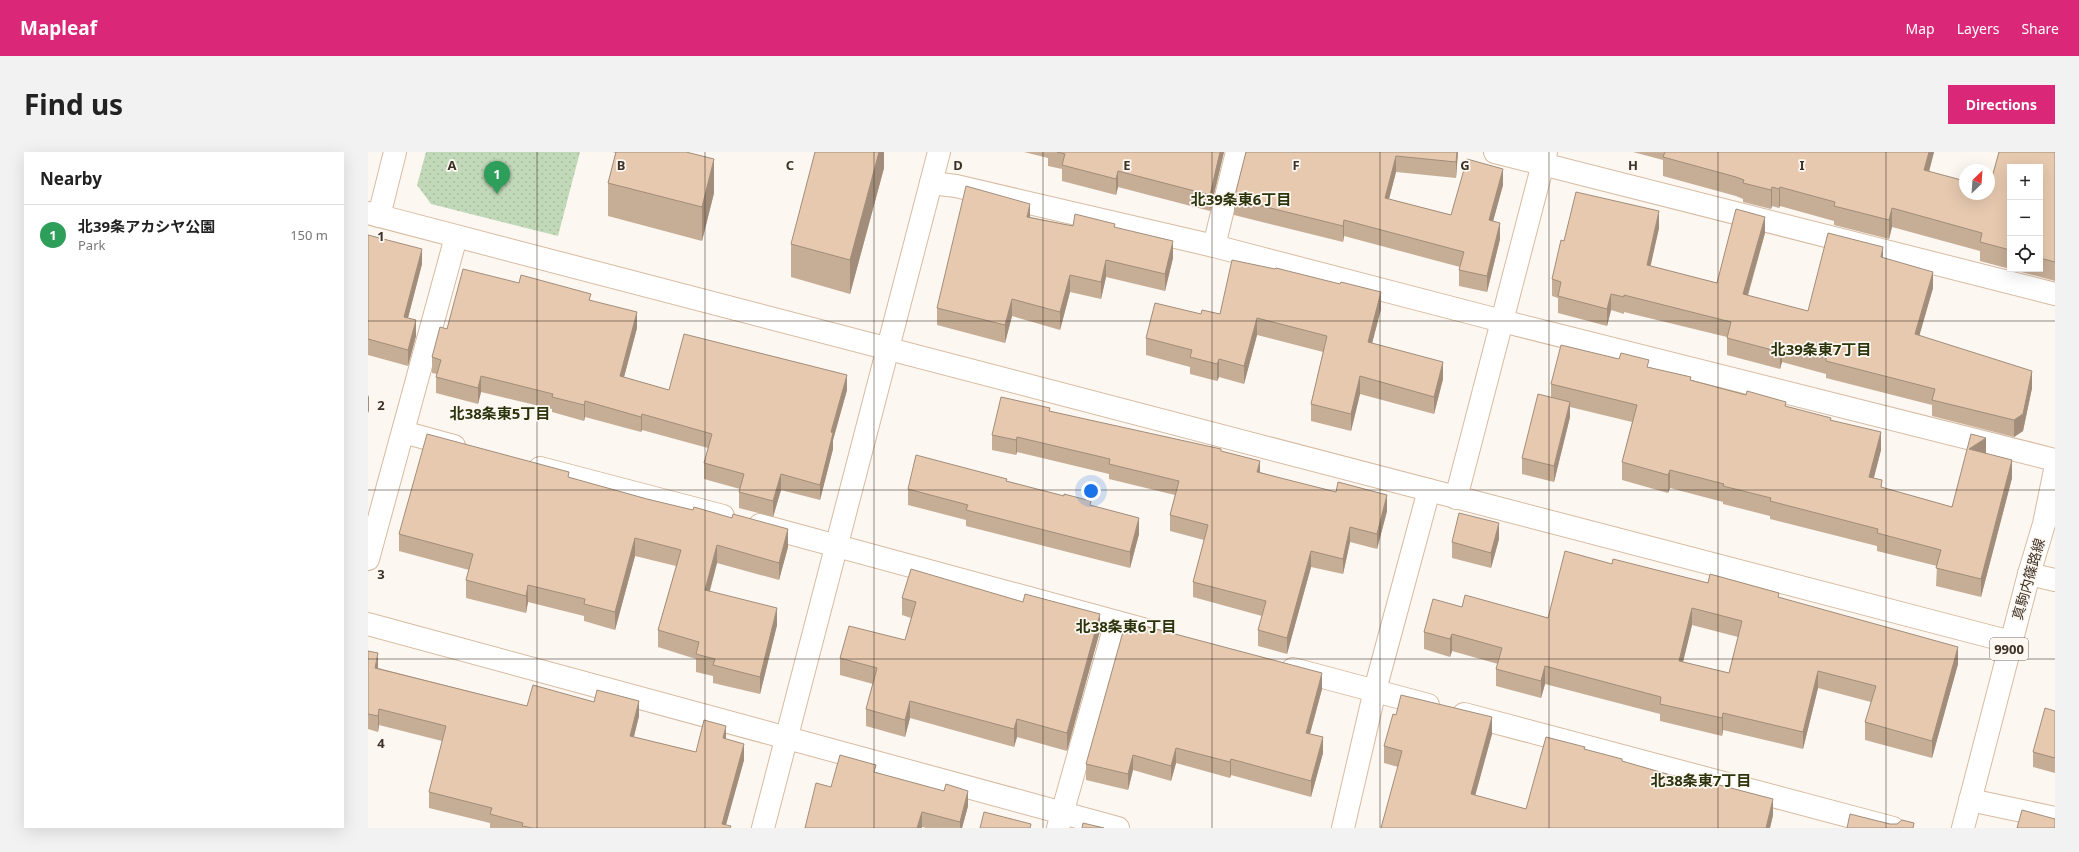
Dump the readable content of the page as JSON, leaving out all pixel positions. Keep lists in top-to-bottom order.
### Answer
{
  "streets": {
    "street": ["真駒内篠路線", "9900"]
  },
  "districts": [
    "北39条東6丁目",
    "北39条東7丁目",
    "北38条東5丁目",
    "北38条東6丁目",
    "北38条東7丁目"
  ],
  "north": "top right",
  "page": {
    "header": "Mapleaf",
    "nav": ["Map", "Layers", "Share"],
    "title": "Find us",
    "buttons": "Directions",
    "heading": "Nearby",
    "pins": "1",
    "map_buttons": ["+", "−"],
    "list": [
      {
        "mark": "1",
        "name": "北39条アカシヤ公園",
        "note": "Park",
        "value": "150 m"
      }
    ]
  },
  "grid": {
    "columns": [
      "A",
      "B",
      "C",
      "D",
      "E",
      "F",
      "G",
      "H",
      "I"
    ],
    "rows": [
      "1",
      "2",
      "3",
      "4"
    ]
  }
}
